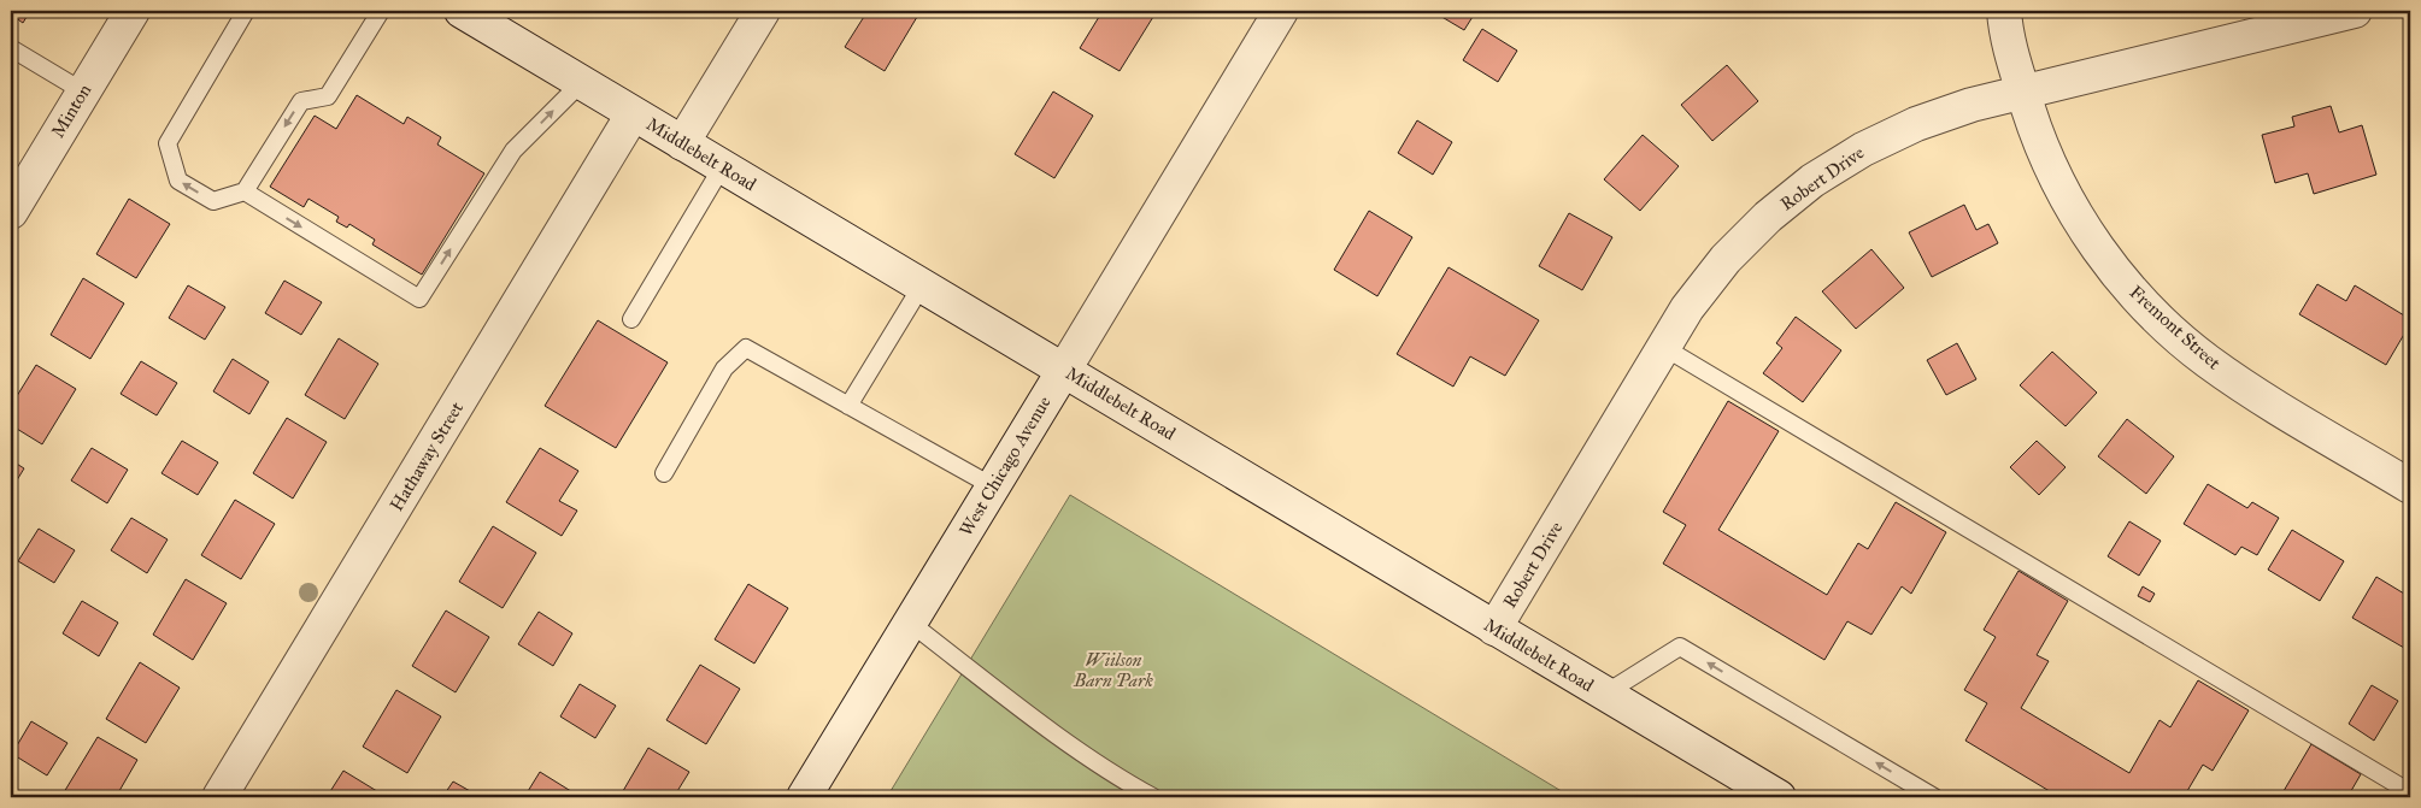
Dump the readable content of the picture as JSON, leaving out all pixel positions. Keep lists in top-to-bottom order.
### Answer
{
  "streets": {
    "street": [
      "Minton",
      "Middlebelt Road",
      "Robert Drive",
      "Fremont Street",
      "Hathaway Street",
      "West Chicago Avenue"
    ]
  },
  "crossings": [
    ["Middlebelt Road", "Robert Drive"],
    ["Middlebelt Road", "Hathaway Street"],
    ["Middlebelt Road", "West Chicago Avenue"],
    ["Robert Drive", "Fremont Street"]
  ],
  "parks": ["Wiilson Barn Park"]
}
